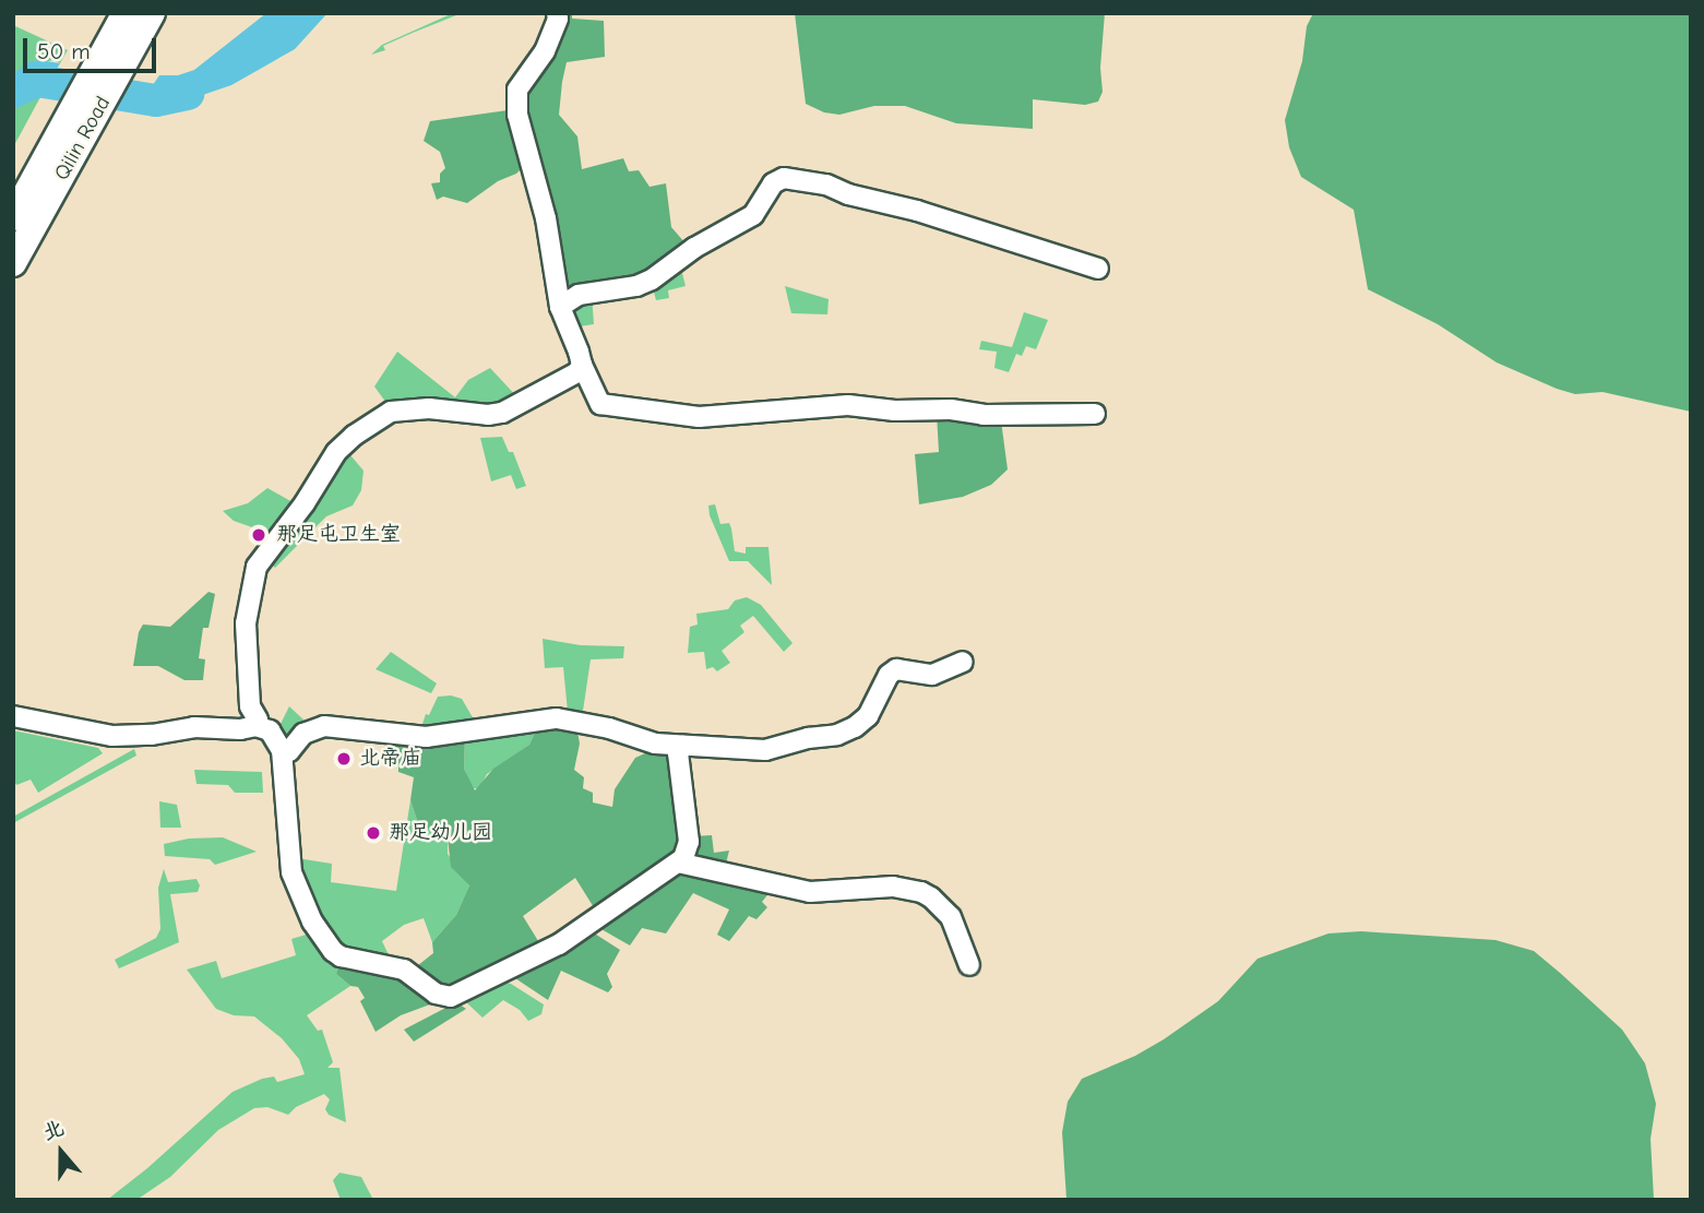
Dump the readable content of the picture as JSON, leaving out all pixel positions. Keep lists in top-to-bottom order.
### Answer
{
  "streets": {
    "main road": ["Qilin Road"]
  },
  "places": ["那足屯卫生室", "北帝庙", "那足幼儿园"],
  "scale_bar": "50 m",
  "north": "top"
}
